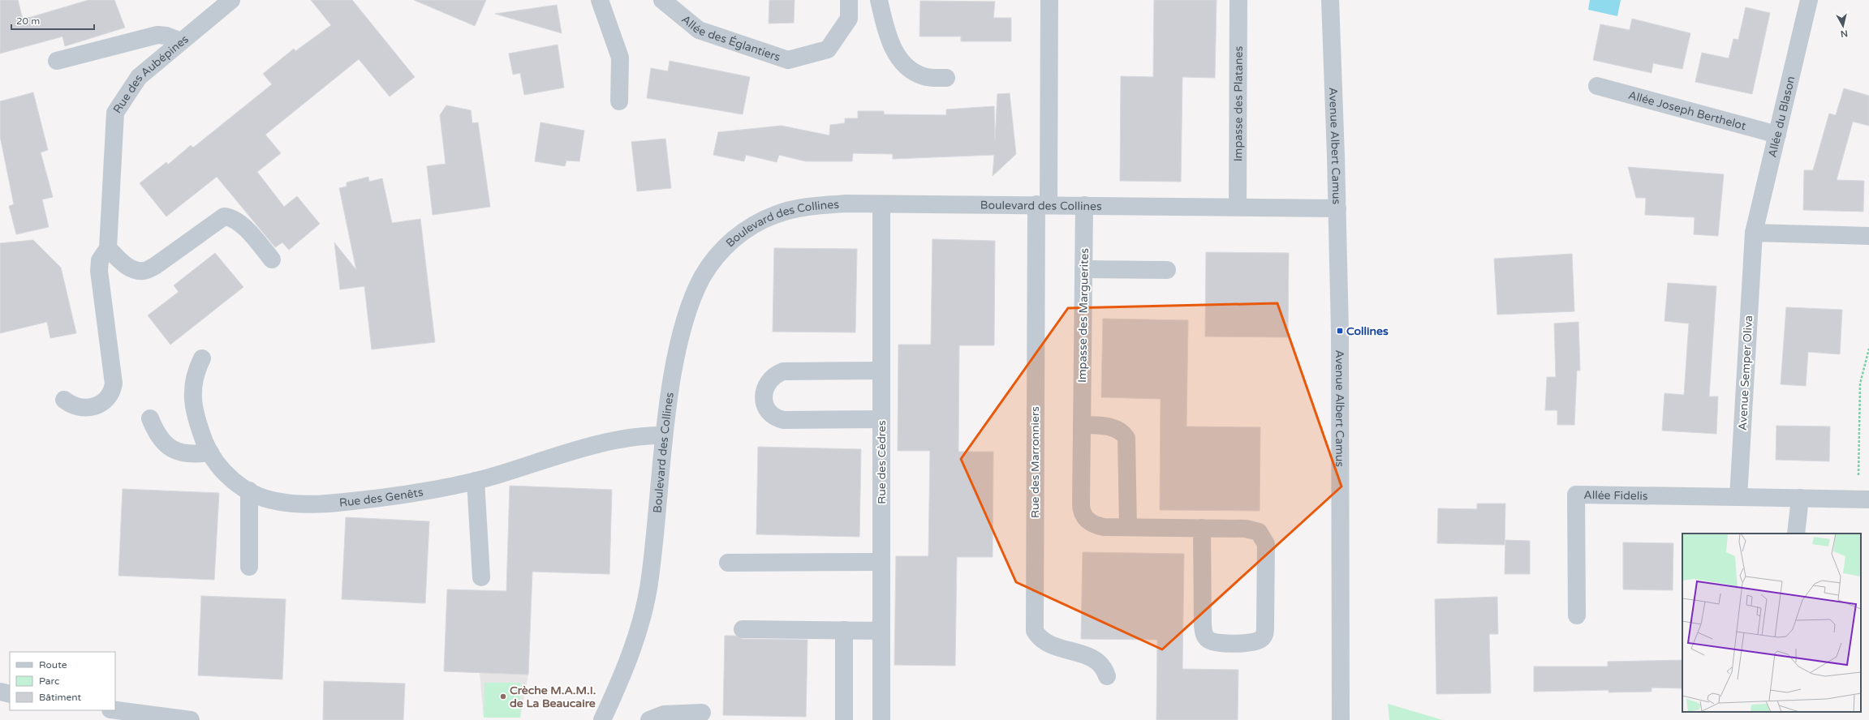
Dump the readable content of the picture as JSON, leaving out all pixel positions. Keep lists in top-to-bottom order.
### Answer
{
  "streets": {
    "street": [
      "Allée des Églantiers",
      "Rue des Aubépines",
      "Impasse des Platanes",
      "Allée Joseph Berthelot",
      "Allée du Blason",
      "Avenue Albert Camus",
      "Boulevard des Collines",
      "Impasse des Marguerites",
      "Avenue Semper Oliva",
      "Rue des Cèdres",
      "Rue des Marronniers",
      "Allée Fidelis",
      "Rue des Genêts"
    ]
  },
  "crossings": [
    ["Impasse des Platanes", "Boulevard des Collines"],
    ["Allée Joseph Berthelot", "Allée du Blason"],
    ["Allée du Blason", "Avenue Semper Oliva"],
    ["Avenue Albert Camus", "Boulevard des Collines"],
    ["Boulevard des Collines", "Impasse des Marguerites"],
    ["Boulevard des Collines", "Rue des Cèdres"],
    ["Boulevard des Collines", "Rue des Marronniers"],
    ["Boulevard des Collines", "Rue des Genêts"],
    ["Avenue Semper Oliva", "Allée Fidelis"]
  ],
  "places": {
    "transit": ["Collines"],
    "other": ["Crèche M.A.M.I. de La Beaucaire"]
  },
  "legend": ["Route", "Parc", "Bâtiment"],
  "scale_bar": "20 m",
  "north": "bottom"
}
